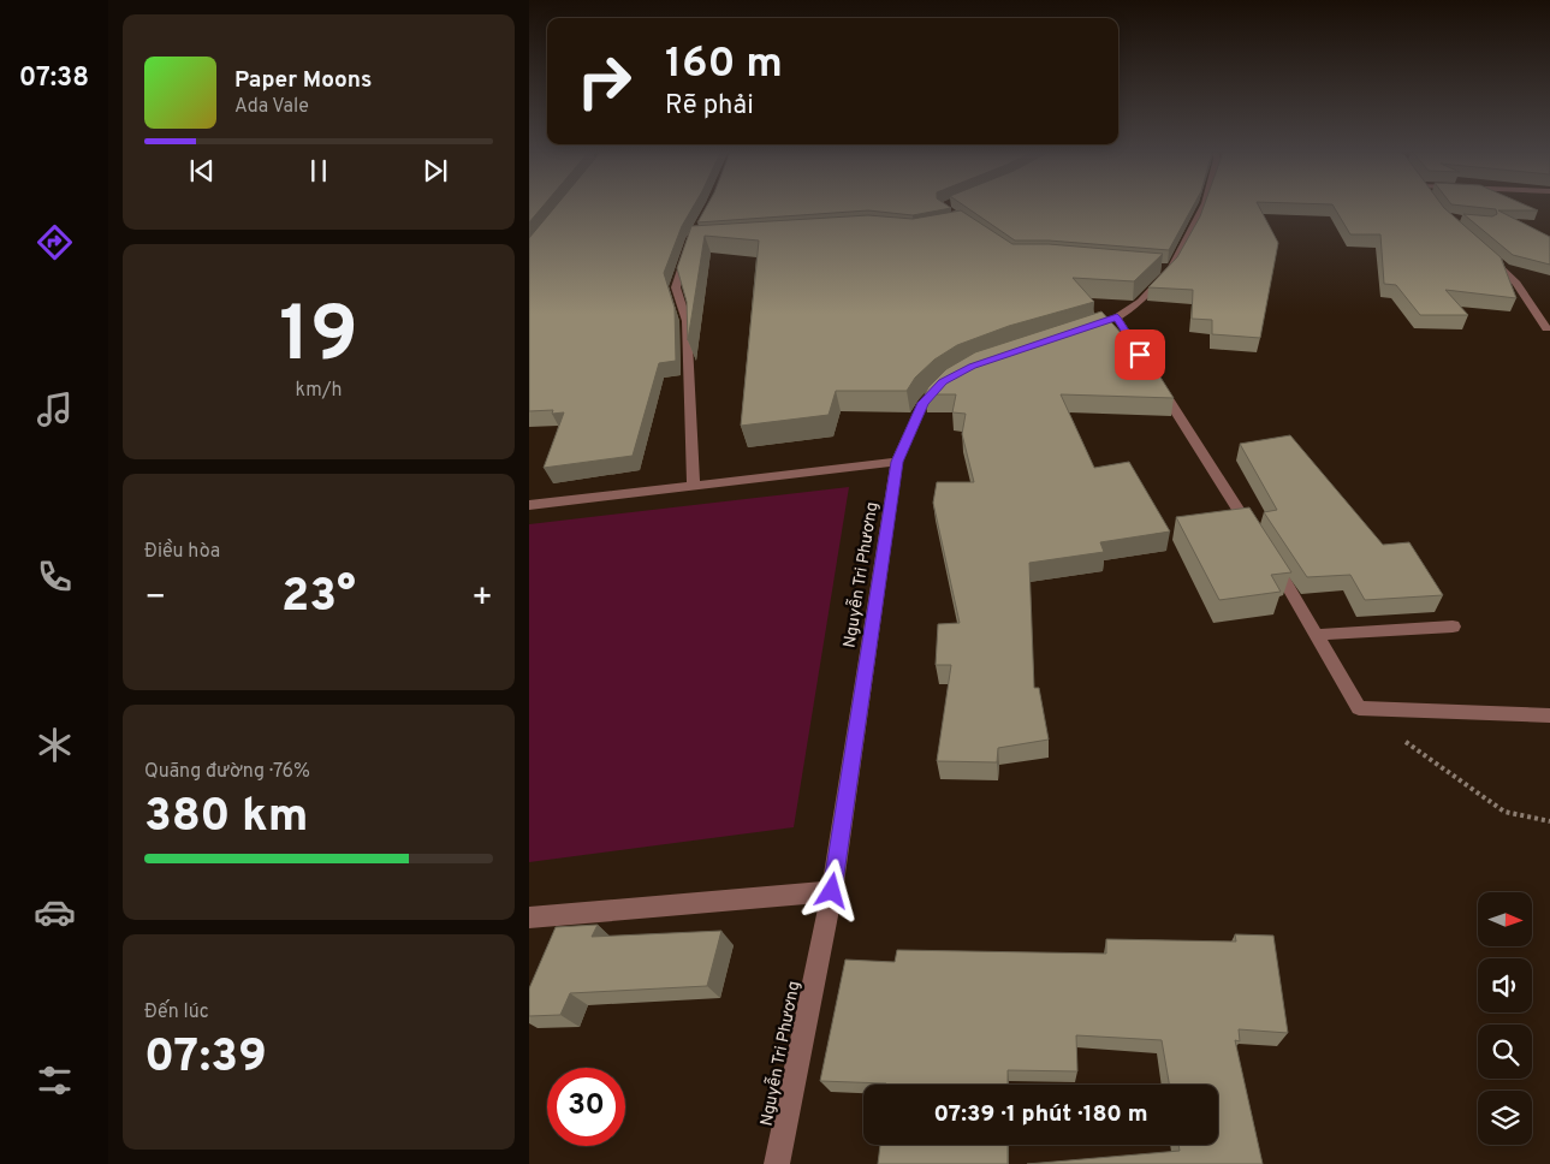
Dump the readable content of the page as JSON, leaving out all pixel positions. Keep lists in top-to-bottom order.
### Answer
{
  "streets": {
    "street": ["Nguyễn Tri Phương"]
  },
  "north": "right",
  "page": {
    "tabs": "07:38",
    "turn": ["160 m", "Rẽ phải"],
    "song": ["Paper Moons", "Ada Vale"],
    "tile": [
      ["19", "km/h"],
      "Điều hòa",
      ["Quãng đường · 76%", "380 km"],
      ["Đến lúc", "07:39"]
    ],
    "heat": ["−", "23°", "+"],
    "limit": "30",
    "trip": "07:39 · 1 phút · 180 m"
  }
}
